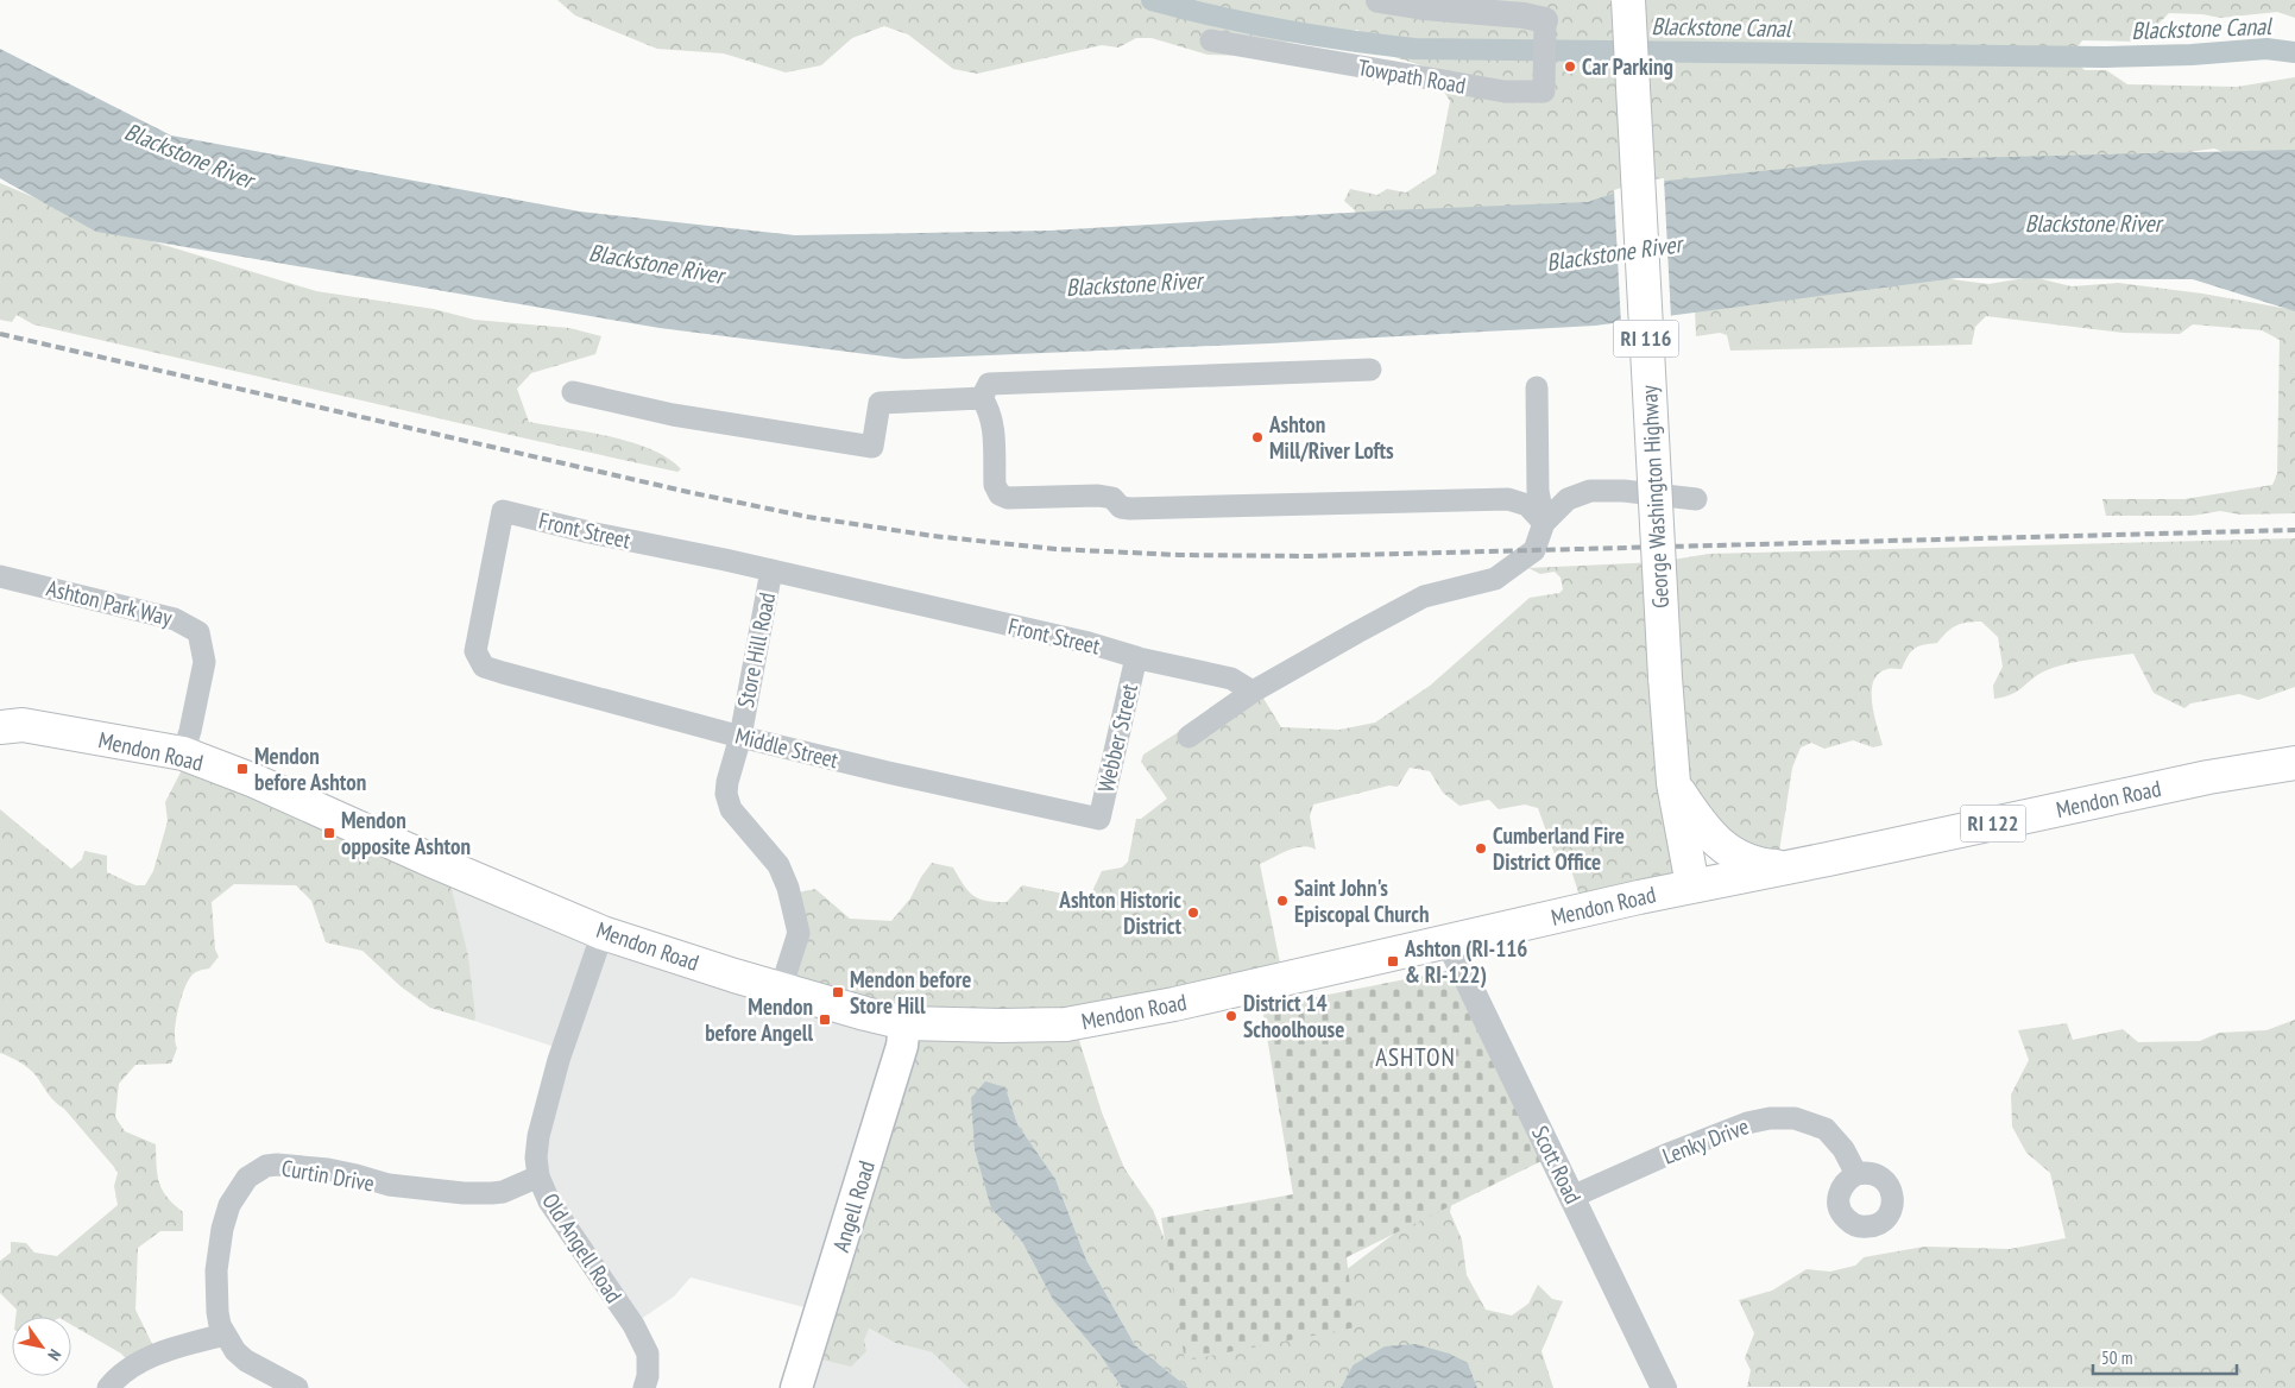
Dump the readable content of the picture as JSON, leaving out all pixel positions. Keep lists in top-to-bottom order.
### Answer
{
  "streets": {
    "main road": [
      "RI 116",
      "George Washington Highway",
      "Mendon Road",
      "RI 122",
      "Angell Road"
    ],
    "street": [
      "Towpath Road",
      "Front Street",
      "Ashton Park Way",
      "Store Hill Road",
      "Webber Street",
      "Middle Street",
      "Lenky Drive",
      "Scott Road",
      "Curtin Drive",
      "Old Angell Road"
    ]
  },
  "crossings": [
    ["George Washington Highway", "Mendon Road"],
    ["Front Street", "Store Hill Road"],
    ["Front Street", "Webber Street"],
    ["Front Street", "Middle Street"],
    ["Ashton Park Way", "Mendon Road"],
    ["Store Hill Road", "Middle Street"],
    ["Store Hill Road", "Mendon Road"],
    ["Webber Street", "Middle Street"],
    ["Mendon Road", "Scott Road"],
    ["Mendon Road", "Angell Road"],
    ["Mendon Road", "Old Angell Road"],
    ["Lenky Drive", "Scott Road"],
    ["Curtin Drive", "Old Angell Road"]
  ],
  "districts": ["ASHTON"],
  "water": ["Blackstone Canal", "Blackstone River"],
  "places": {
    "other": [
      "Car Parking",
      "Ashton Mill/River Lofts",
      "Cumberland Fire District Office",
      "Saint John's Episcopal Church",
      "Ashton Historic District",
      "District 14 Schoolhouse"
    ],
    "transit": [
      "Mendon before Ashton",
      "Mendon opposite Ashton",
      "Ashton (RI-116 & RI-122)",
      "Mendon before Store Hill",
      "Mendon before Angell"
    ]
  },
  "scale_bar": "50 m",
  "north": "bottom right"
}
